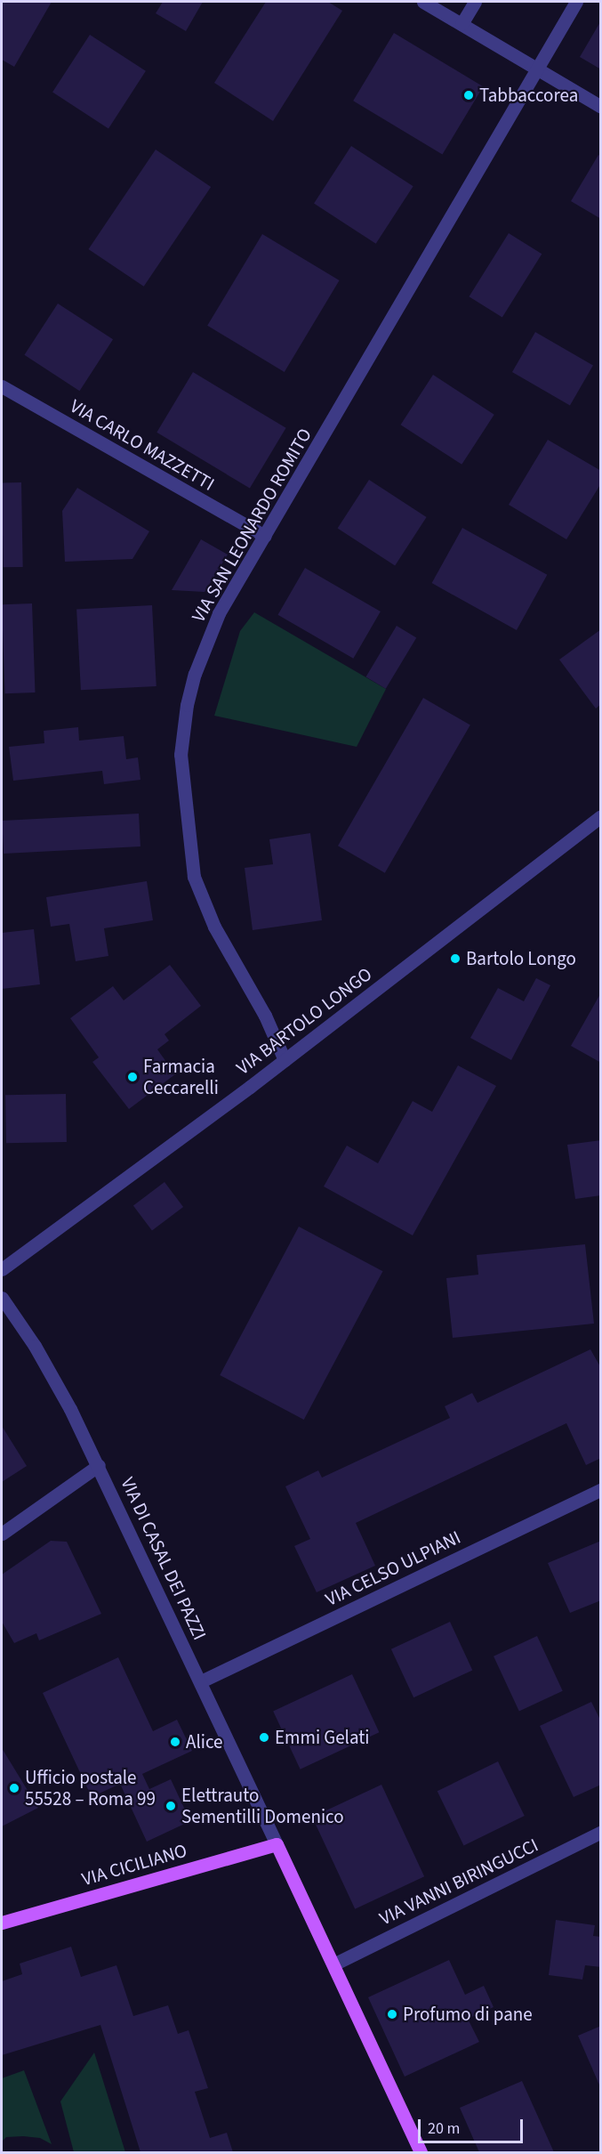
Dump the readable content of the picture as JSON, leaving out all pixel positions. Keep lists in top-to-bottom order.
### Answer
{
  "streets": {
    "main road": ["VIA CICILIANO"],
    "street": [
      "VIA CARLO MAZZETTI",
      "VIA SAN LEONARDO ROMITO",
      "VIA BARTOLO LONGO",
      "VIA DI CASAL DEI PAZZI",
      "VIA CELSO ULPIANI",
      "VIA VANNI BIRINGUCCI"
    ]
  },
  "crossings": [
    ["VIA CARLO MAZZETTI", "VIA SAN LEONARDO ROMITO"],
    ["VIA SAN LEONARDO ROMITO", "VIA BARTOLO LONGO"],
    ["VIA DI CASAL DEI PAZZI", "VIA CELSO ULPIANI"],
    ["VIA DI CASAL DEI PAZZI", "VIA CICILIANO"]
  ],
  "places": [
    "Tabbaccorea",
    "Bartolo Longo",
    "Farmacia Ceccarelli",
    "Emmi Gelati",
    "Alice",
    "Ufficio postale 55528 – Roma 99",
    "Elettrauto Sementilli Domenico",
    "Profumo di pane"
  ],
  "scale_bar": "20 m"
}
